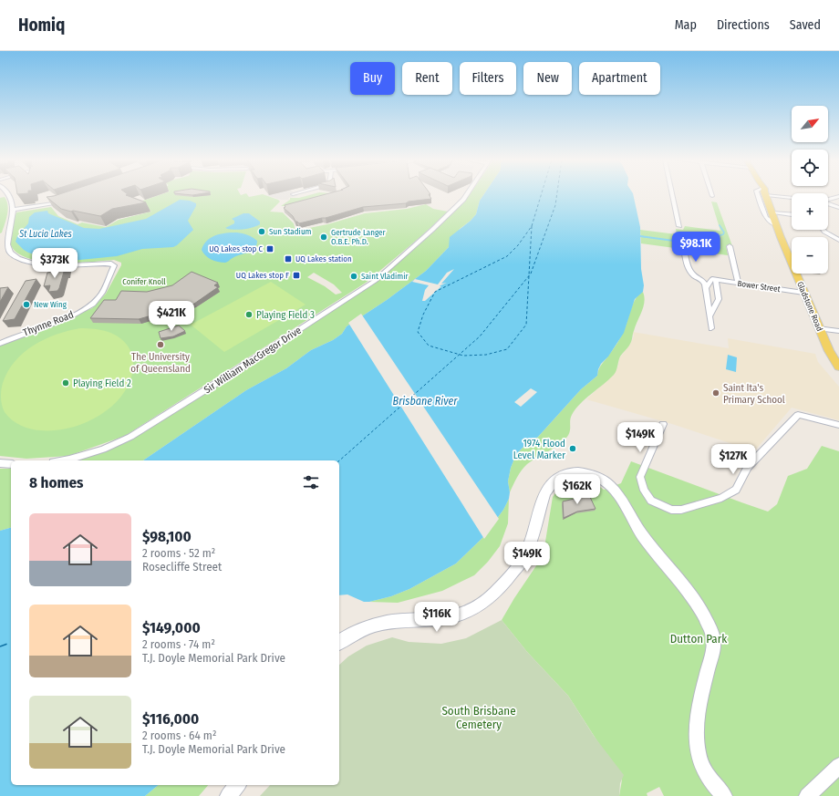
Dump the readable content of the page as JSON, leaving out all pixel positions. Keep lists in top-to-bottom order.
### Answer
{
  "streets": {
    "main road": ["Gladstone Road"],
    "street": ["Bower Street", "Thynne Road", "Sir William MacGregor Drive"]
  },
  "crossings": [
    ["Bower Street", "Gladstone Road"]
  ],
  "water": ["St Lucia Lakes", "Brisbane River"],
  "parks": ["Conifer Knoll", "Dutton Park", "South Brisbane Cemetery"],
  "places": {
    "other": [
      "Sun Stadium",
      "Gertrude Langer O.B.E. Ph.D.",
      "Saint Vladimir",
      "New Wing",
      "Playing Field 3",
      "The University of Queensland",
      "Playing Field 2",
      "Saint Ita's Primary School",
      "1974 Flood Level Marker"
    ],
    "transit": ["UQ Lakes stop C", "UQ Lakes station", "UQ Lakes stop F"]
  },
  "north": "top right",
  "page": {
    "header": "Homiq",
    "nav": ["Map", "Directions", "Saved"],
    "chip": [
      "Buy",
      "Rent",
      "Filters",
      "New",
      "Apartment"
    ],
    "map_buttons": ["+", "−"],
    "price": [
      "$98.1K",
      "$373K",
      "$421K",
      "$149K",
      "$127K",
      "$162K",
      "$149K",
      "$116K"
    ],
    "heading": "8 homes",
    "list": [
      {
        "name": "$98,100",
        "note": "2 rooms · 52 m² · Rosecliffe Street"
      },
      {
        "name": "$149,000",
        "note": "2 rooms · 74 m² · T.J. Doyle Memorial Park Drive"
      },
      {
        "name": "$116,000",
        "note": "2 rooms · 64 m² · T.J. Doyle Memorial Park Drive"
      }
    ]
  }
}
